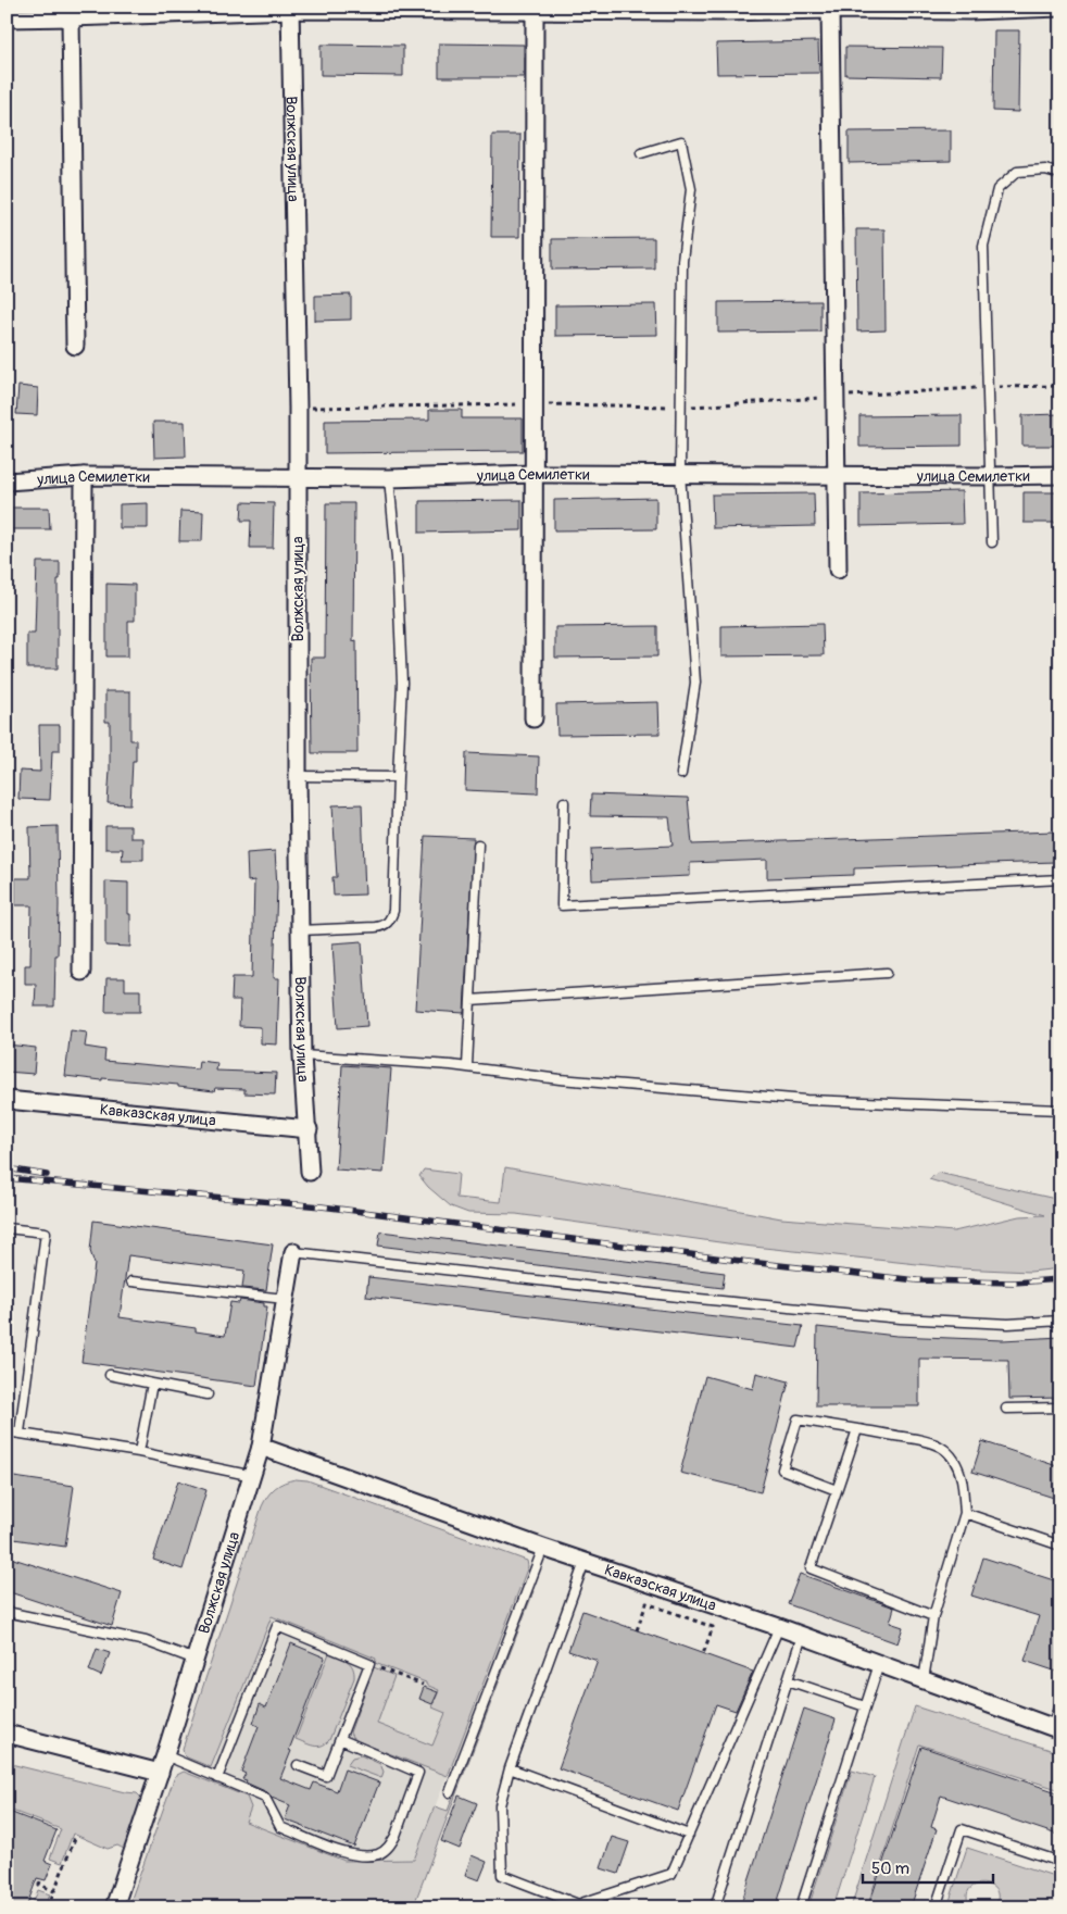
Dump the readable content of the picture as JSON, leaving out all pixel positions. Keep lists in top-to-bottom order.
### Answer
{
  "streets": {
    "street": ["Волжская улица", "улица Семилетки", "Кавказская улица"]
  },
  "crossings": [
    ["Волжская улица", "улица Семилетки"],
    ["Волжская улица", "Кавказская улица"]
  ],
  "scale_bar": "50 m"
}
